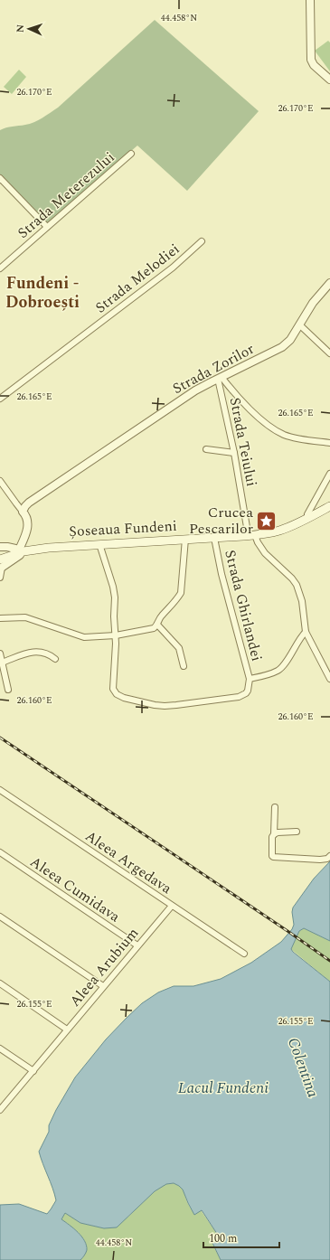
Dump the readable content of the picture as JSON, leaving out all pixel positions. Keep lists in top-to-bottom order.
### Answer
{
  "streets": {
    "main road": ["Șoseaua Fundeni"],
    "street": [
      "Strada Meterezului",
      "Strada Melodiei",
      "Strada Zorilor",
      "Strada Teiului",
      "Strada Ghirlandei",
      "Aleea Argedava",
      "Aleea Cumidava",
      "Aleea Arubium"
    ]
  },
  "crossings": [
    ["Strada Zorilor", "Strada Teiului"],
    ["Strada Teiului", "Șoseaua Fundeni"],
    ["Șoseaua Fundeni", "Strada Ghirlandei"],
    ["Aleea Argedava", "Aleea Arubium"],
    ["Aleea Cumidava", "Aleea Arubium"]
  ],
  "districts": ["Fundeni - Dobroești"],
  "water": ["Colentina", "Lacul Fundeni"],
  "places": {
    "place": ["Crucea Pescarilor"]
  },
  "scale_bar": "100 m",
  "north": "left",
  "coordinates": [
    "44.458°N",
    "26.170°E",
    "26.165°E",
    "26.160°E",
    "26.155°E"
  ]
}
